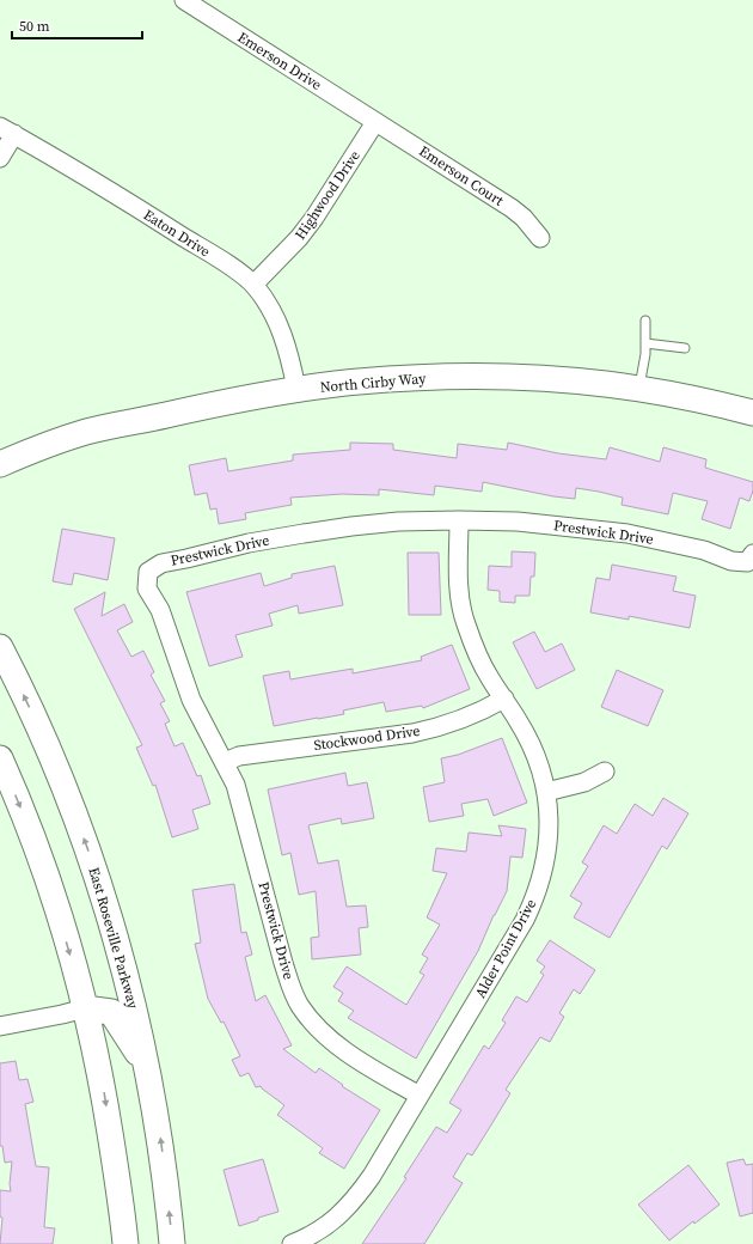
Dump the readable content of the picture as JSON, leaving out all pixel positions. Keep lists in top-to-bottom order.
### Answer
{
  "streets": {
    "main road": ["North Cirby Way", "East Roseville Parkway"],
    "street": [
      "Emerson Drive",
      "Emerson Court",
      "Highwood Drive",
      "Eaton Drive",
      "Prestwick Drive",
      "Stockwood Drive",
      "Alder Point Drive"
    ]
  },
  "crossings": [
    ["Emerson Drive", "Emerson Court"],
    ["Emerson Drive", "Highwood Drive"],
    ["Emerson Court", "Highwood Drive"],
    ["Highwood Drive", "Eaton Drive"],
    ["Eaton Drive", "North Cirby Way"],
    ["Prestwick Drive", "Stockwood Drive"],
    ["Prestwick Drive", "Alder Point Drive"],
    ["Stockwood Drive", "Alder Point Drive"]
  ],
  "scale_bar": "50 m"
}
